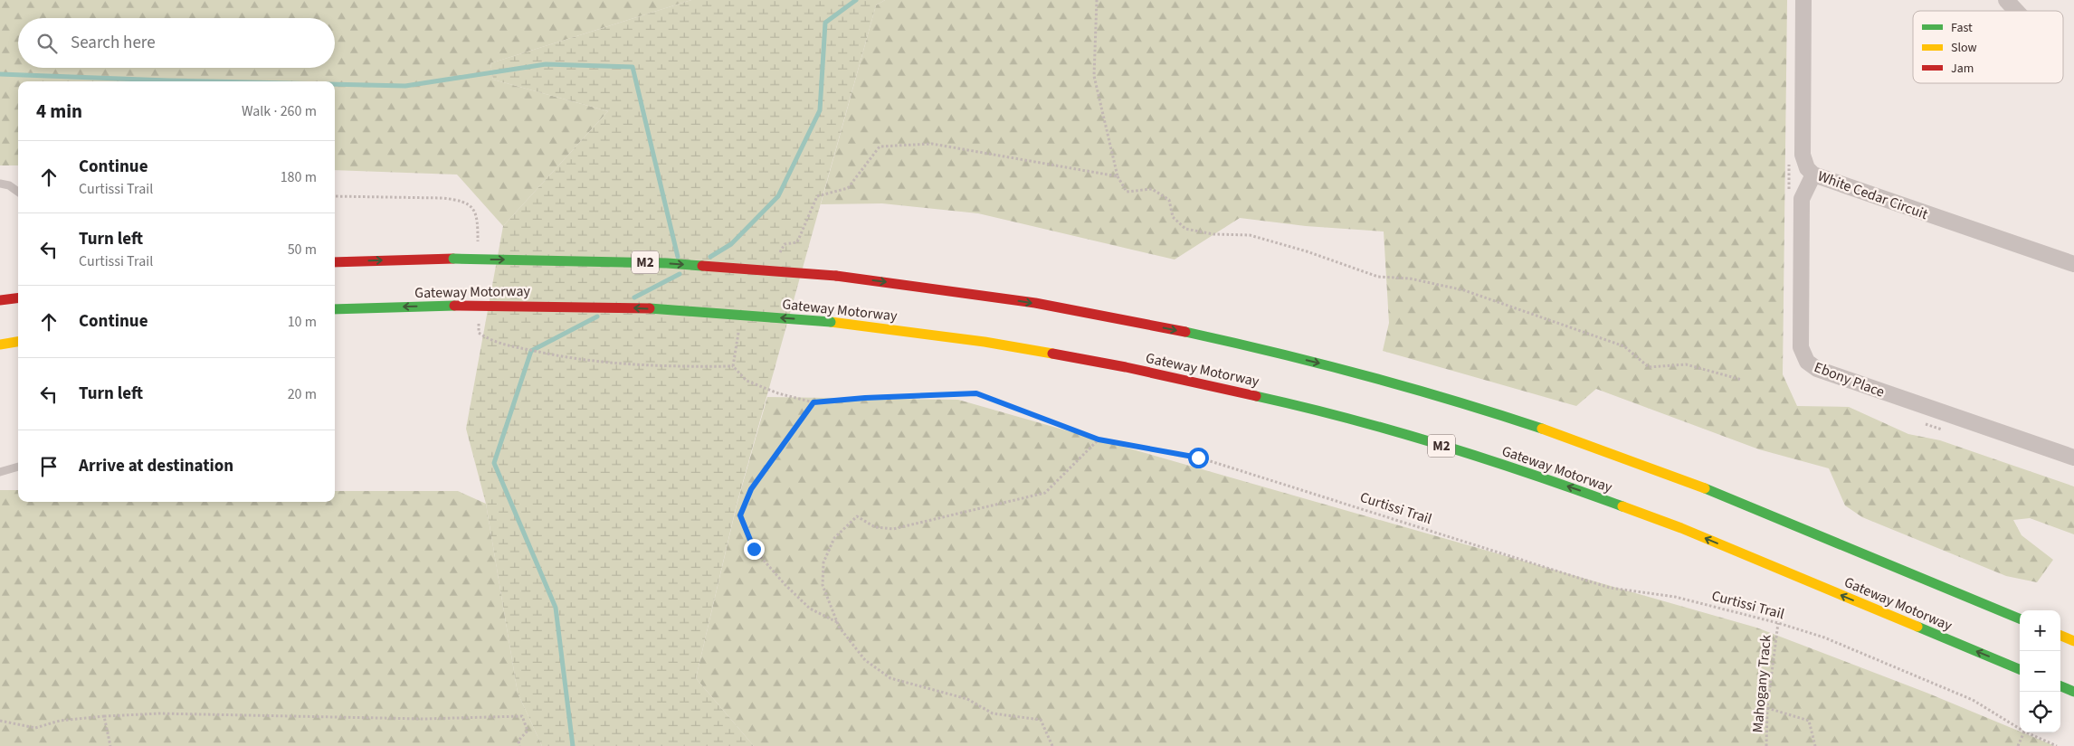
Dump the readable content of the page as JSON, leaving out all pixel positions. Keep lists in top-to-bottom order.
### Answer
{
  "streets": {
    "highway": ["M2", "Gateway Motorway"],
    "street": ["White Cedar Circuit", "Ebony Place"],
    "path": ["Curtissi Trail", "Mahogany Track"]
  },
  "crossings": [
    ["White Cedar Circuit", "Ebony Place"],
    ["Curtissi Trail", "Mahogany Track"]
  ],
  "legend": ["Fast", "Slow", "Jam"],
  "page": {
    "search": "Search here",
    "heading": ["4 min", "Walk · 260 m"],
    "list": [
      ["Continue", "Curtissi Trail", "180 m"],
      ["Turn left", "Curtissi Trail", "50 m"],
      ["Continue", "10 m"],
      ["Turn left", "20 m"],
      "Arrive at destination"
    ],
    "map_buttons": ["+", "−"]
  }
}
